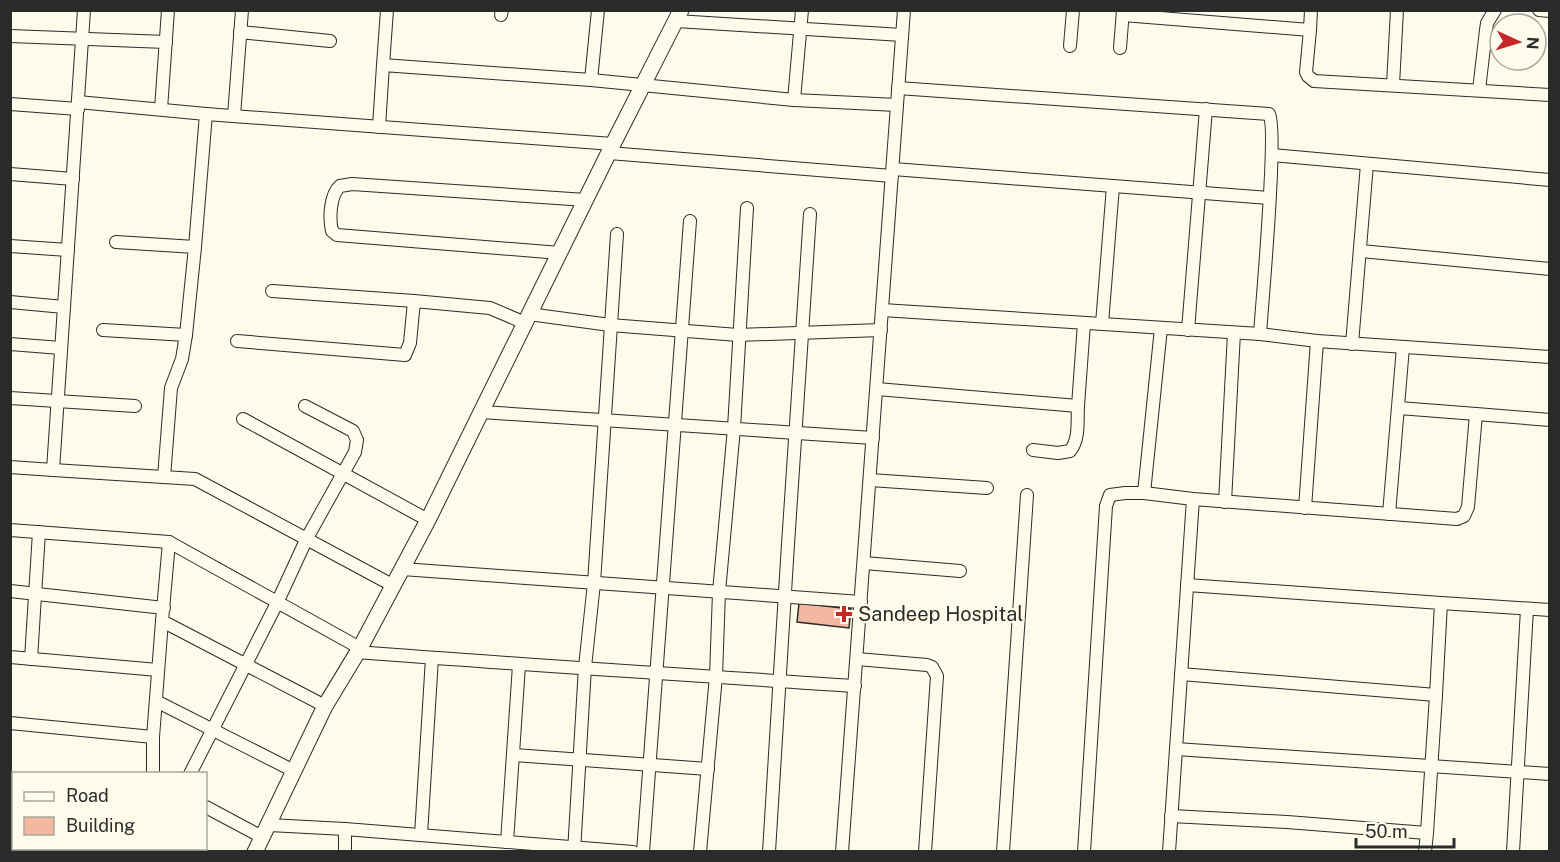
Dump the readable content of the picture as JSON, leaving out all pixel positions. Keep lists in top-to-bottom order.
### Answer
{
  "places": {
    "health": ["Sandeep Hospital"]
  },
  "legend": ["Road", "Building"],
  "scale_bar": "50 m",
  "north": "right"
}
